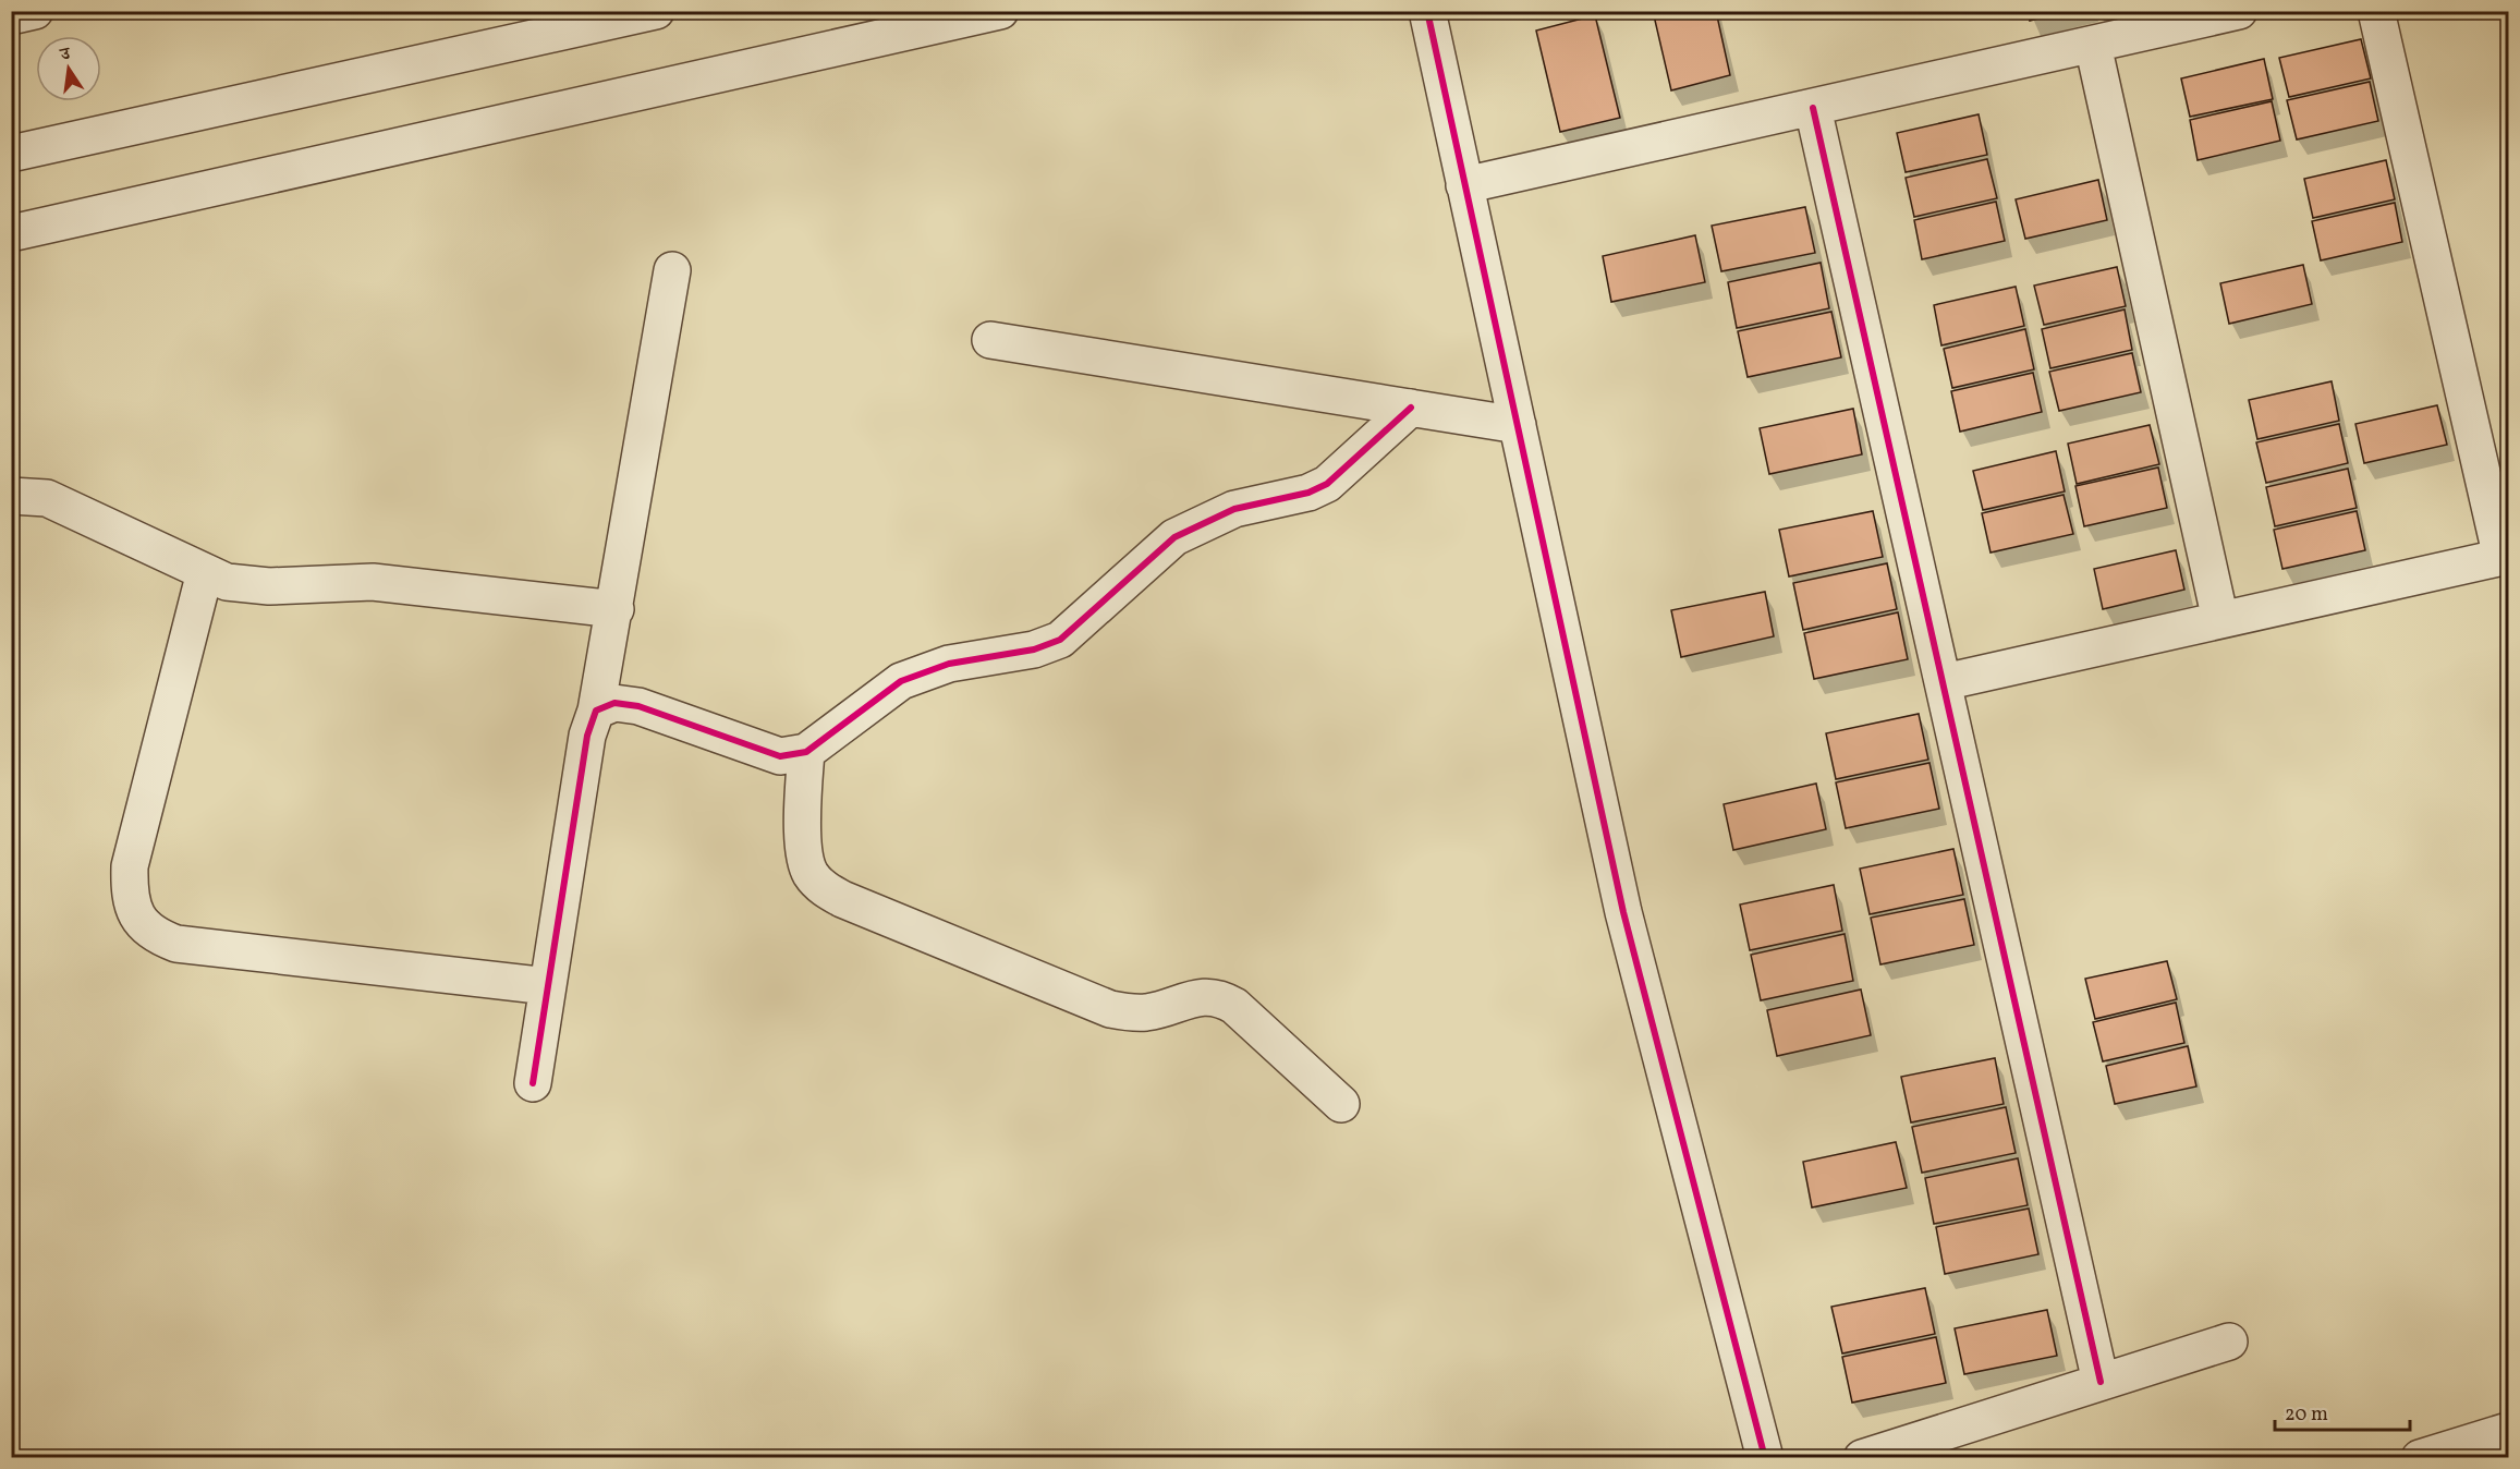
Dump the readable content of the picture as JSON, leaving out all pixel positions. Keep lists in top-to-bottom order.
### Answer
{
  "scale_bar": "20 m",
  "north": "top"
}
